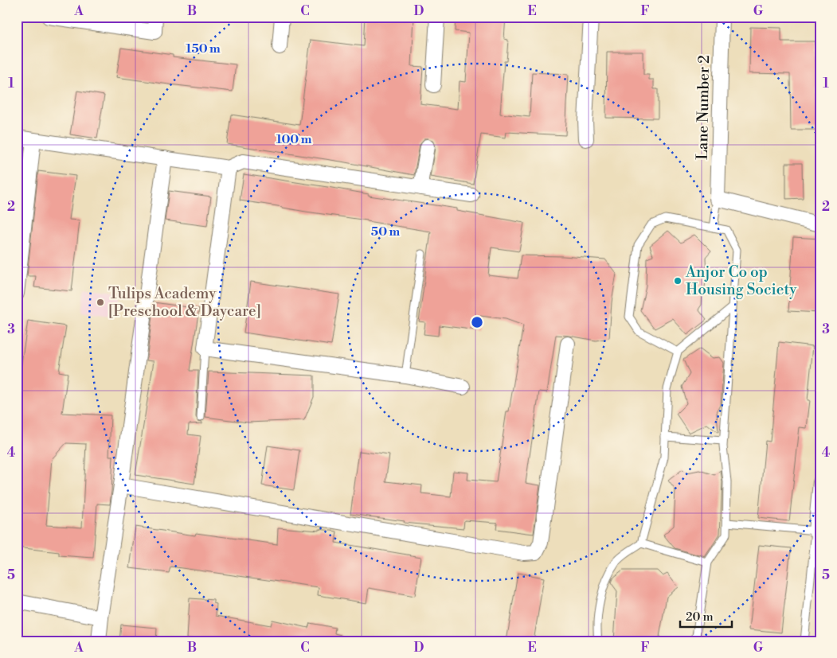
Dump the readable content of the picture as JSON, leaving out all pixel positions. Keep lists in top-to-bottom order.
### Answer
{
  "streets": {
    "street": ["Lane Number 2"]
  },
  "places": ["Anjor Co op Housing Society", "Tulips Academy [Preschool & Daycare]"],
  "scale_bar": "20 m",
  "grid": {
    "columns": [
      "A",
      "B",
      "C",
      "D",
      "E",
      "F",
      "G"
    ],
    "rows": [
      "1",
      "2",
      "3",
      "4",
      "5"
    ]
  },
  "rings": ["150 m", "100 m", "50 m"]
}
